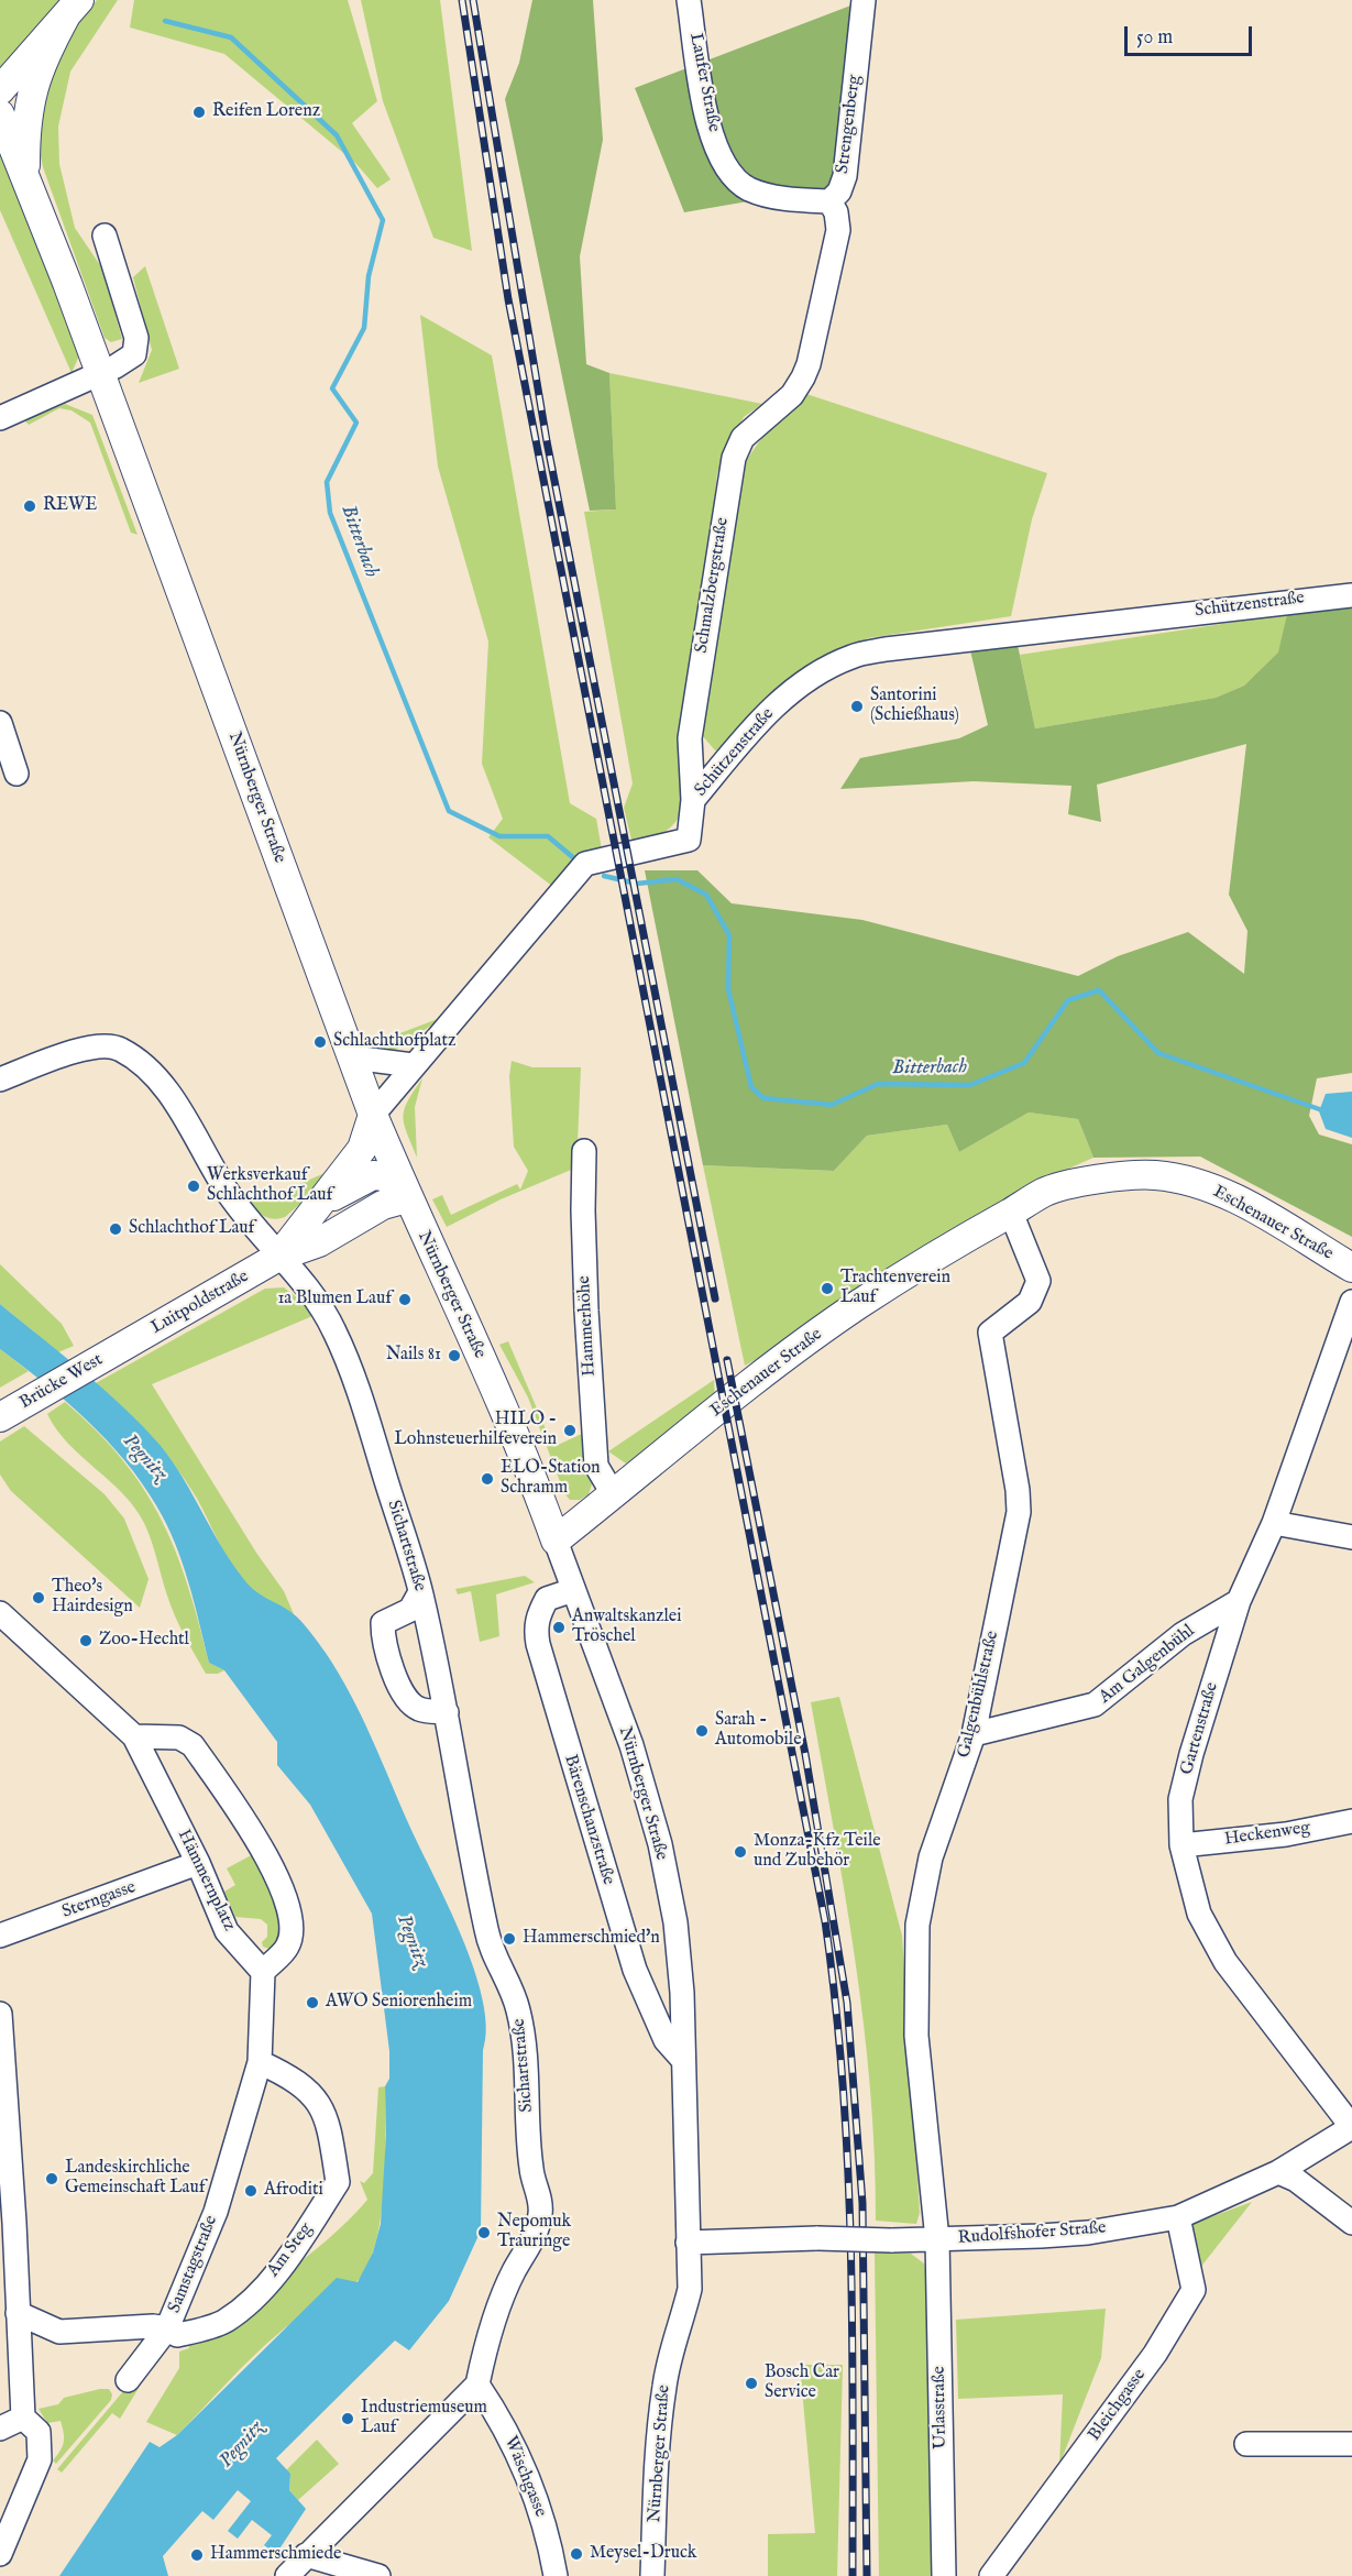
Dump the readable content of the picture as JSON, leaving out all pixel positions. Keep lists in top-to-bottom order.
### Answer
{
  "streets": {
    "main road": [
      "Nürnberger Straße",
      "Eschenauer Straße",
      "Luitpoldstraße",
      "Brücke West"
    ],
    "street": [
      "Laufer Straße",
      "Strengenberg",
      "Schmalzbergstraße",
      "Schützenstraße",
      "Hammerhöhe",
      "Sichartstraße",
      "Am Galgenbühl",
      "Galgenbühlstraße",
      "Gartenstraße",
      "Bärenschanzstraße",
      "Heckenweg",
      "Hämmernplatz",
      "Sterngasse",
      "Rudolfshofer Straße",
      "Am Steg",
      "Samstagstraße",
      "Bleichgasse",
      "Urlasstraße",
      "Wäschgasse"
    ]
  },
  "crossings": [
    ["Laufer Straße", "Strengenberg"],
    ["Laufer Straße", "Schmalzbergstraße"],
    ["Strengenberg", "Schmalzbergstraße"],
    ["Schmalzbergstraße", "Schützenstraße"],
    ["Schützenstraße", "Nürnberger Straße"],
    ["Schützenstraße", "Luitpoldstraße"],
    ["Nürnberger Straße", "Eschenauer Straße"],
    ["Nürnberger Straße", "Luitpoldstraße"],
    ["Nürnberger Straße", "Bärenschanzstraße"],
    ["Nürnberger Straße", "Rudolfshofer Straße"],
    ["Eschenauer Straße", "Hammerhöhe"],
    ["Eschenauer Straße", "Galgenbühlstraße"],
    ["Luitpoldstraße", "Brücke West"],
    ["Luitpoldstraße", "Sichartstraße"],
    ["Sichartstraße", "Wäschgasse"],
    ["Am Galgenbühl", "Galgenbühlstraße"],
    ["Am Galgenbühl", "Gartenstraße"],
    ["Galgenbühlstraße", "Rudolfshofer Straße"],
    ["Galgenbühlstraße", "Urlasstraße"],
    ["Gartenstraße", "Heckenweg"],
    ["Gartenstraße", "Rudolfshofer Straße"],
    ["Hämmernplatz", "Sterngasse"],
    ["Rudolfshofer Straße", "Bleichgasse"],
    ["Rudolfshofer Straße", "Urlasstraße"],
    ["Am Steg", "Samstagstraße"]
  ],
  "water": ["Bitterbach", "Pegnitz"],
  "places": [
    "Reifen Lorenz",
    "REWE",
    "Santorini (Schießhaus)",
    "Schlachthofplatz",
    "Werksverkauf Schlachthof Lauf",
    "Schlachthof Lauf",
    "Trachtenverein Lauf",
    "1a Blumen Lauf",
    "Nails 81",
    "HILO - Lohnsteuerhilfeverein",
    "ELO-Station Schramm",
    "Theo's Hairdesign",
    "Anwaltskanzlei Tröschel",
    "Zoo-Hechtl",
    "Sarah - Automobile",
    "Monza-Kfz Teile und Zubehör",
    "Hammerschmied'n",
    "AWO Seniorenheim",
    "Landeskirchliche Gemeinschaft Lauf",
    "Afroditi",
    "Nepomuk Trauringe",
    "Bosch Car Service",
    "Industriemuseum Lauf",
    "Meysel-Druck",
    "Hammerschmiede"
  ],
  "scale_bar": "50 m"
}
